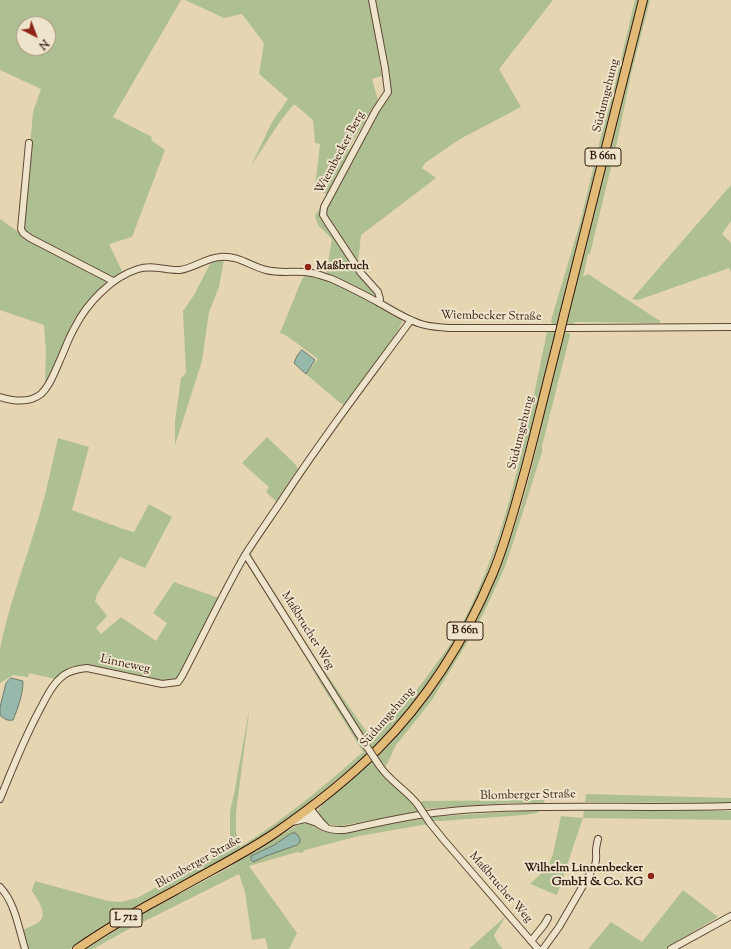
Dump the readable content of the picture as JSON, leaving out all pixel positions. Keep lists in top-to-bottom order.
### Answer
{
  "streets": {
    "main road": [
      "Südumgehung",
      "B 66n",
      "Blomberger Straße",
      "L 712"
    ],
    "street": [
      "Wiembecker Berg",
      "Wiembecker Straße",
      "Maßbrucher Weg",
      "Linneweg"
    ]
  },
  "crossings": [
    ["Südumgehung", "Blomberger Straße"],
    ["Wiembecker Berg", "Wiembecker Straße"],
    ["Maßbrucher Weg", "Linneweg"]
  ],
  "places": ["Maßbruch", "Wilhelm Linnenbecker GmbH & Co. KG"],
  "north": "bottom right"
}
